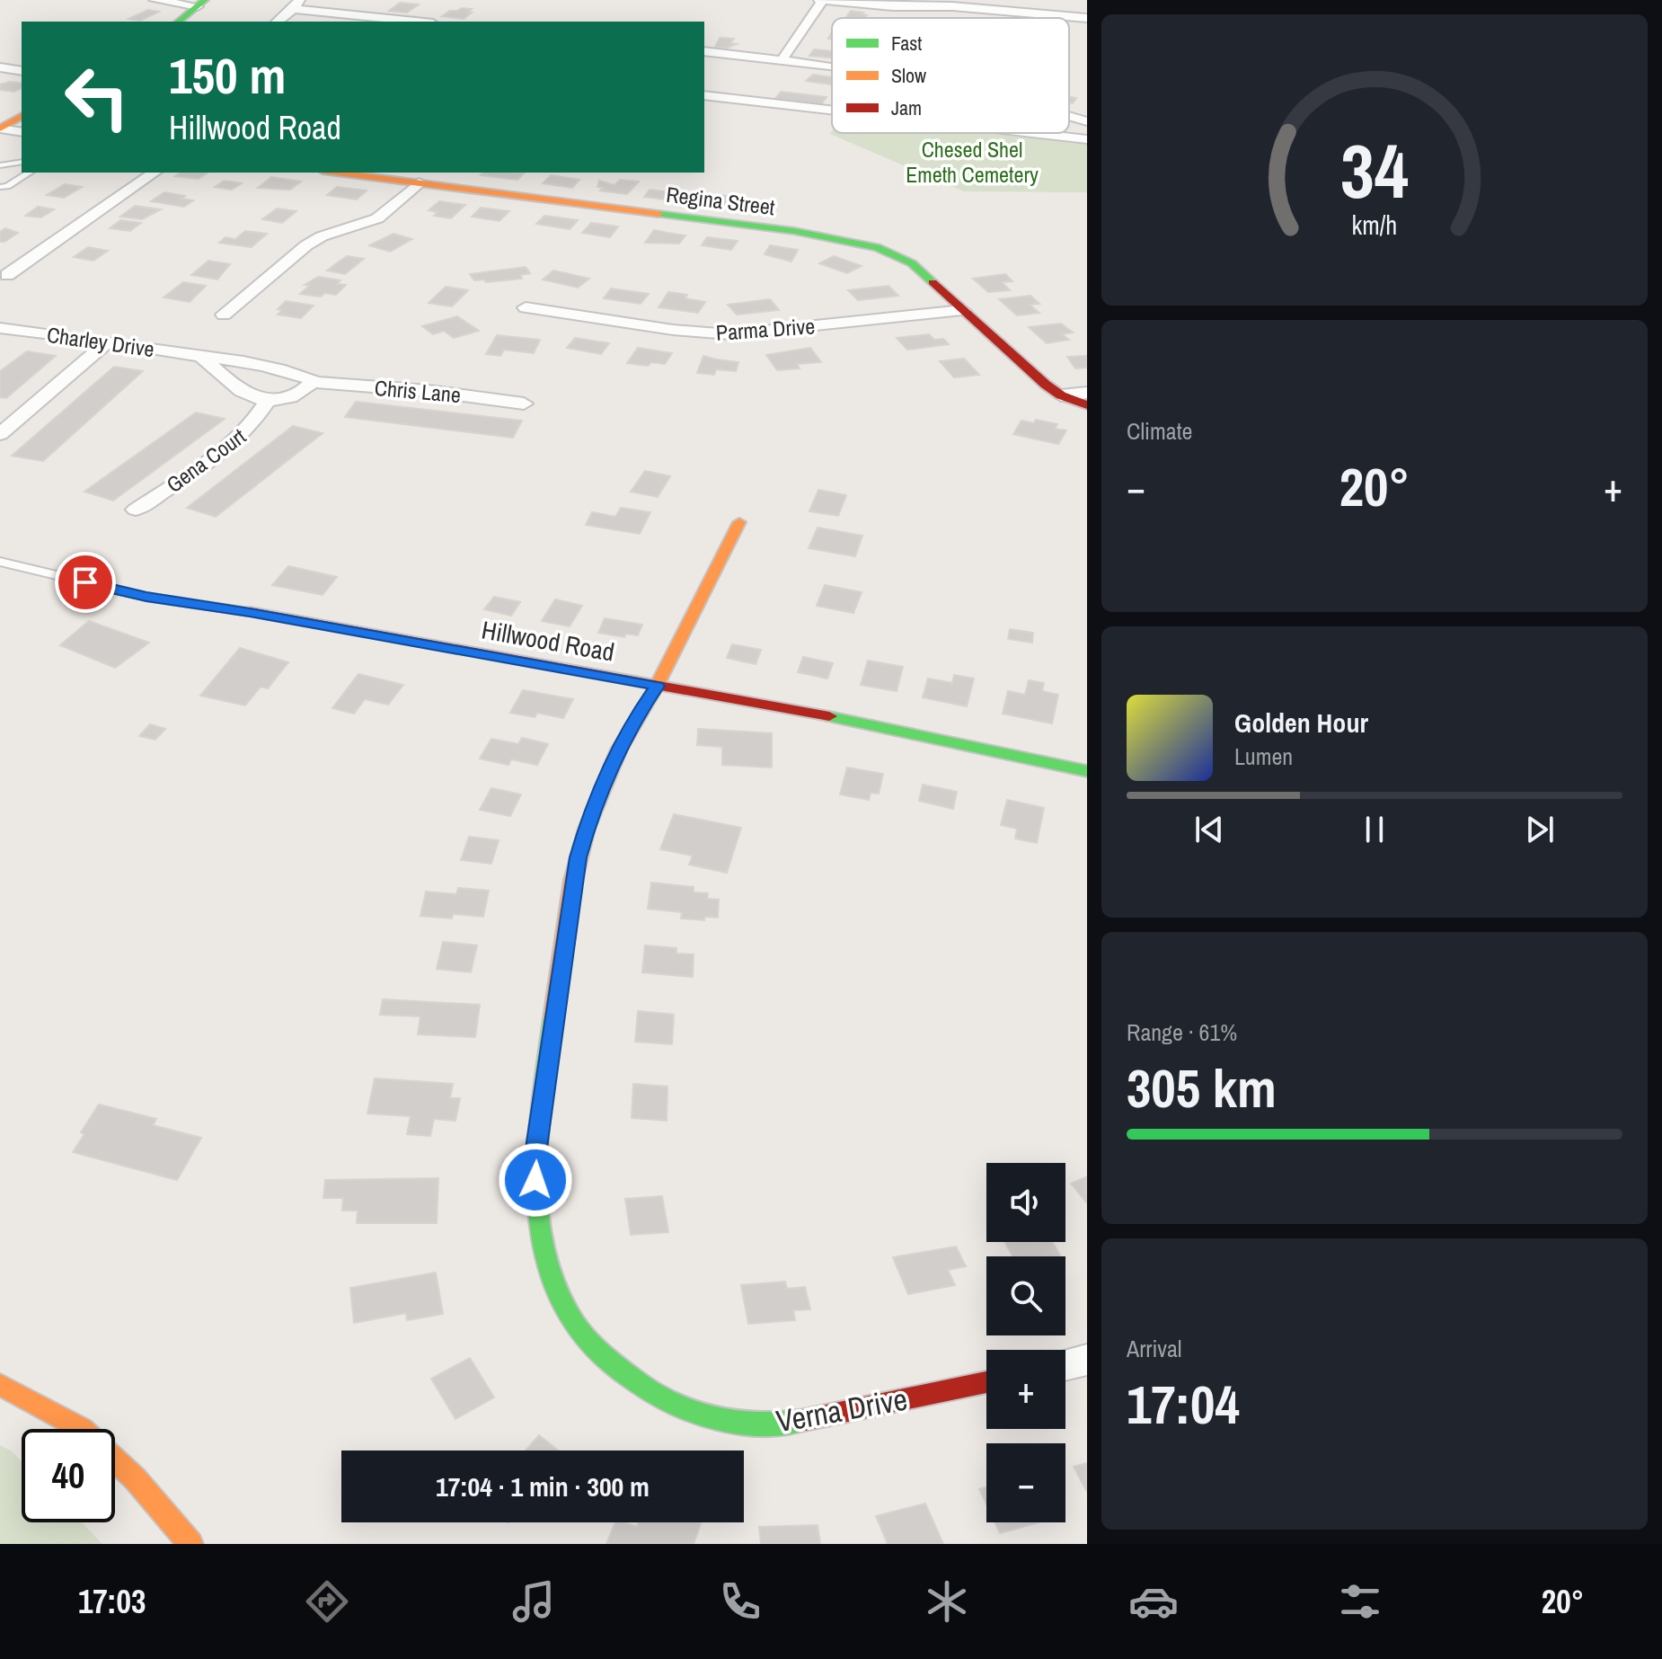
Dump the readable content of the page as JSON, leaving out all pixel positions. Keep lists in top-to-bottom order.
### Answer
{
  "streets": {
    "street": [
      "Regina Street",
      "Parma Drive",
      "Charley Drive",
      "Chris Lane",
      "Gena Court",
      "Hillwood Road",
      "Verna Drive"
    ]
  },
  "crossings": [
    ["Regina Street", "Parma Drive"],
    ["Charley Drive", "Chris Lane"],
    ["Hillwood Road", "Verna Drive"]
  ],
  "parks": ["Chesed Shel Emeth Cemetery"],
  "legend": ["Fast", "Slow", "Jam"],
  "page": {
    "turn": ["150 m", "Hillwood Road"],
    "tile": [
      "Climate",
      ["Range · 61%", "305 km"],
      ["Arrival", "17:04"]
    ],
    "heat": ["−", "20°", "+"],
    "song": ["Golden Hour", "Lumen"],
    "map_buttons": ["+", "−"],
    "limit": "40",
    "trip": "17:04 · 1 min · 300 m",
    "tabs": ["17:03", "20°"],
    "gauge": ["34", "km/h"]
  }
}
